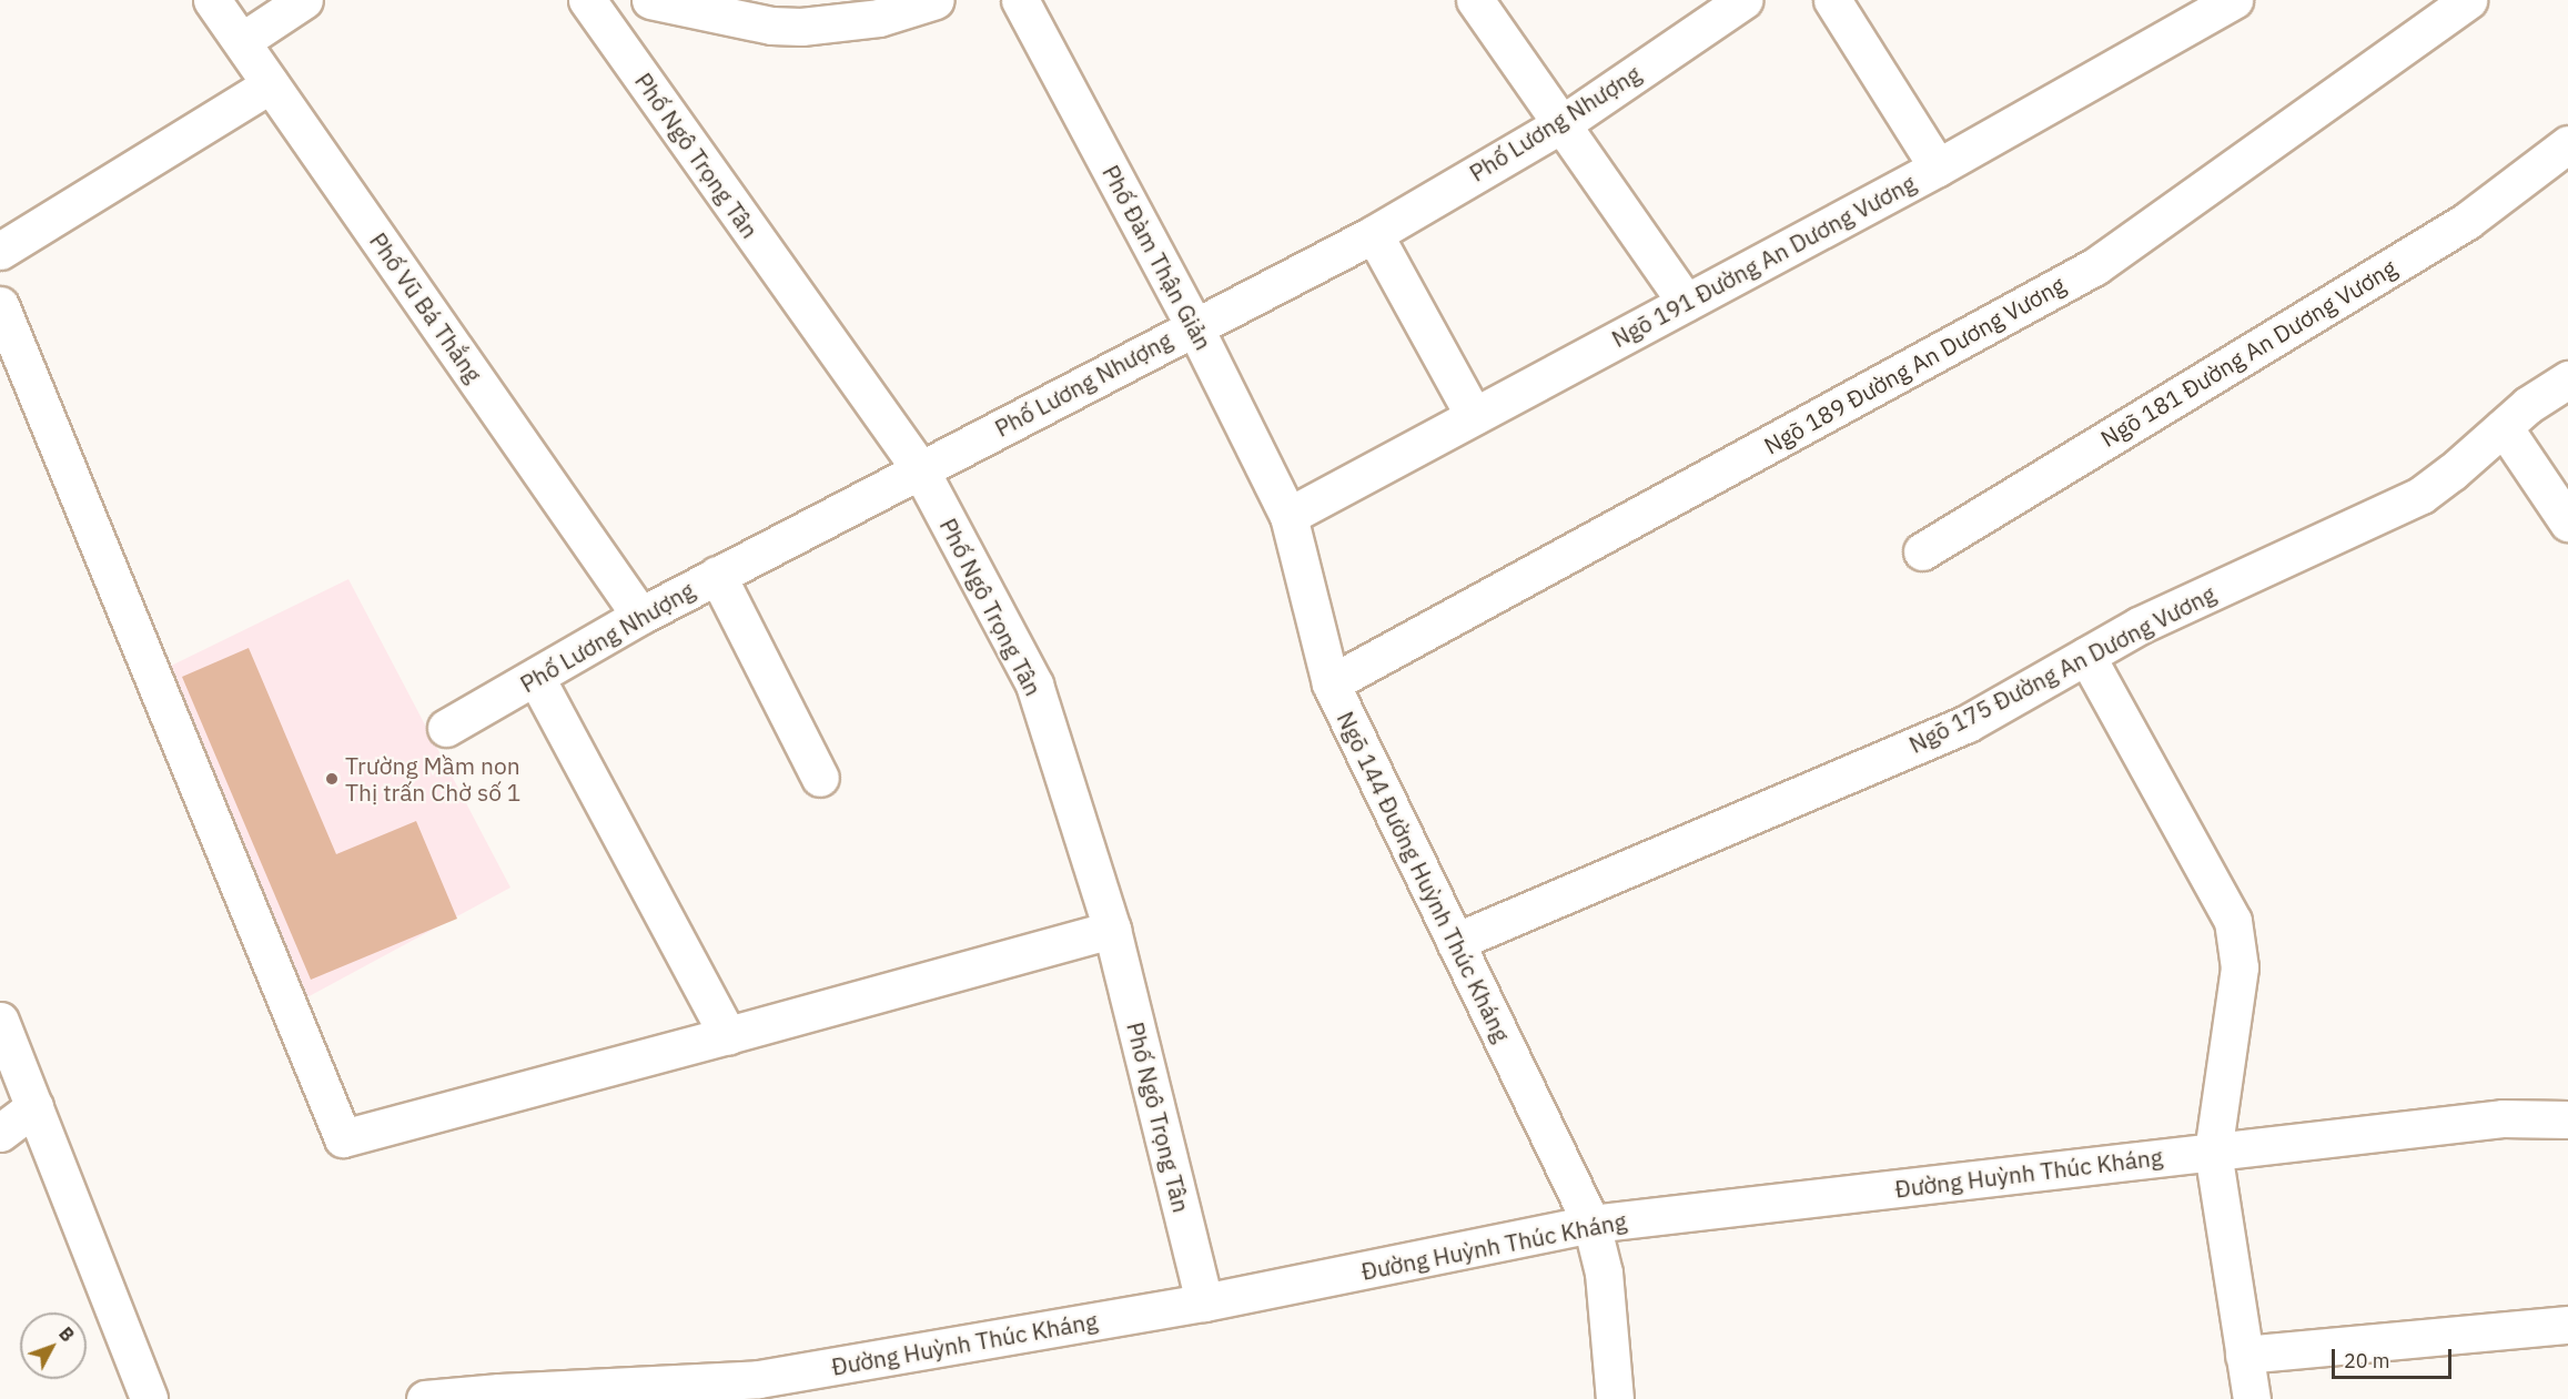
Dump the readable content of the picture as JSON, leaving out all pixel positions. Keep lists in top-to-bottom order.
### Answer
{
  "streets": {
    "street": [
      "Phố Lương Nhượng",
      "Phố Ngô Trọng Tân",
      "Phố Đàm Thận Giản",
      "Ngõ 191 Đường An Dương Vương",
      "Phố Vũ Bá Thắng",
      "Ngõ 181 Đường An Dương Vương",
      "Ngõ 189 Đường An Dương Vương",
      "Ngõ 175 Đường An Dương Vương",
      "Ngõ 144 Đường Huỳnh Thúc Kháng",
      "Đường Huỳnh Thúc Kháng"
    ]
  },
  "crossings": [
    ["Phố Lương Nhượng", "Phố Ngô Trọng Tân"],
    ["Phố Lương Nhượng", "Phố Đàm Thận Giản"],
    ["Phố Lương Nhượng", "Phố Vũ Bá Thắng"],
    ["Phố Ngô Trọng Tân", "Đường Huỳnh Thúc Kháng"],
    ["Phố Đàm Thận Giản", "Ngõ 191 Đường An Dương Vương"],
    ["Phố Đàm Thận Giản", "Ngõ 144 Đường Huỳnh Thúc Kháng"],
    ["Ngõ 191 Đường An Dương Vương", "Ngõ 144 Đường Huỳnh Thúc Kháng"],
    ["Ngõ 189 Đường An Dương Vương", "Ngõ 144 Đường Huỳnh Thúc Kháng"],
    ["Ngõ 175 Đường An Dương Vương", "Ngõ 144 Đường Huỳnh Thúc Kháng"],
    ["Ngõ 144 Đường Huỳnh Thúc Kháng", "Đường Huỳnh Thúc Kháng"]
  ],
  "places": ["Trường Mầm non Thị trấn Chờ số 1"],
  "scale_bar": "20 m",
  "north": "top right"
}
